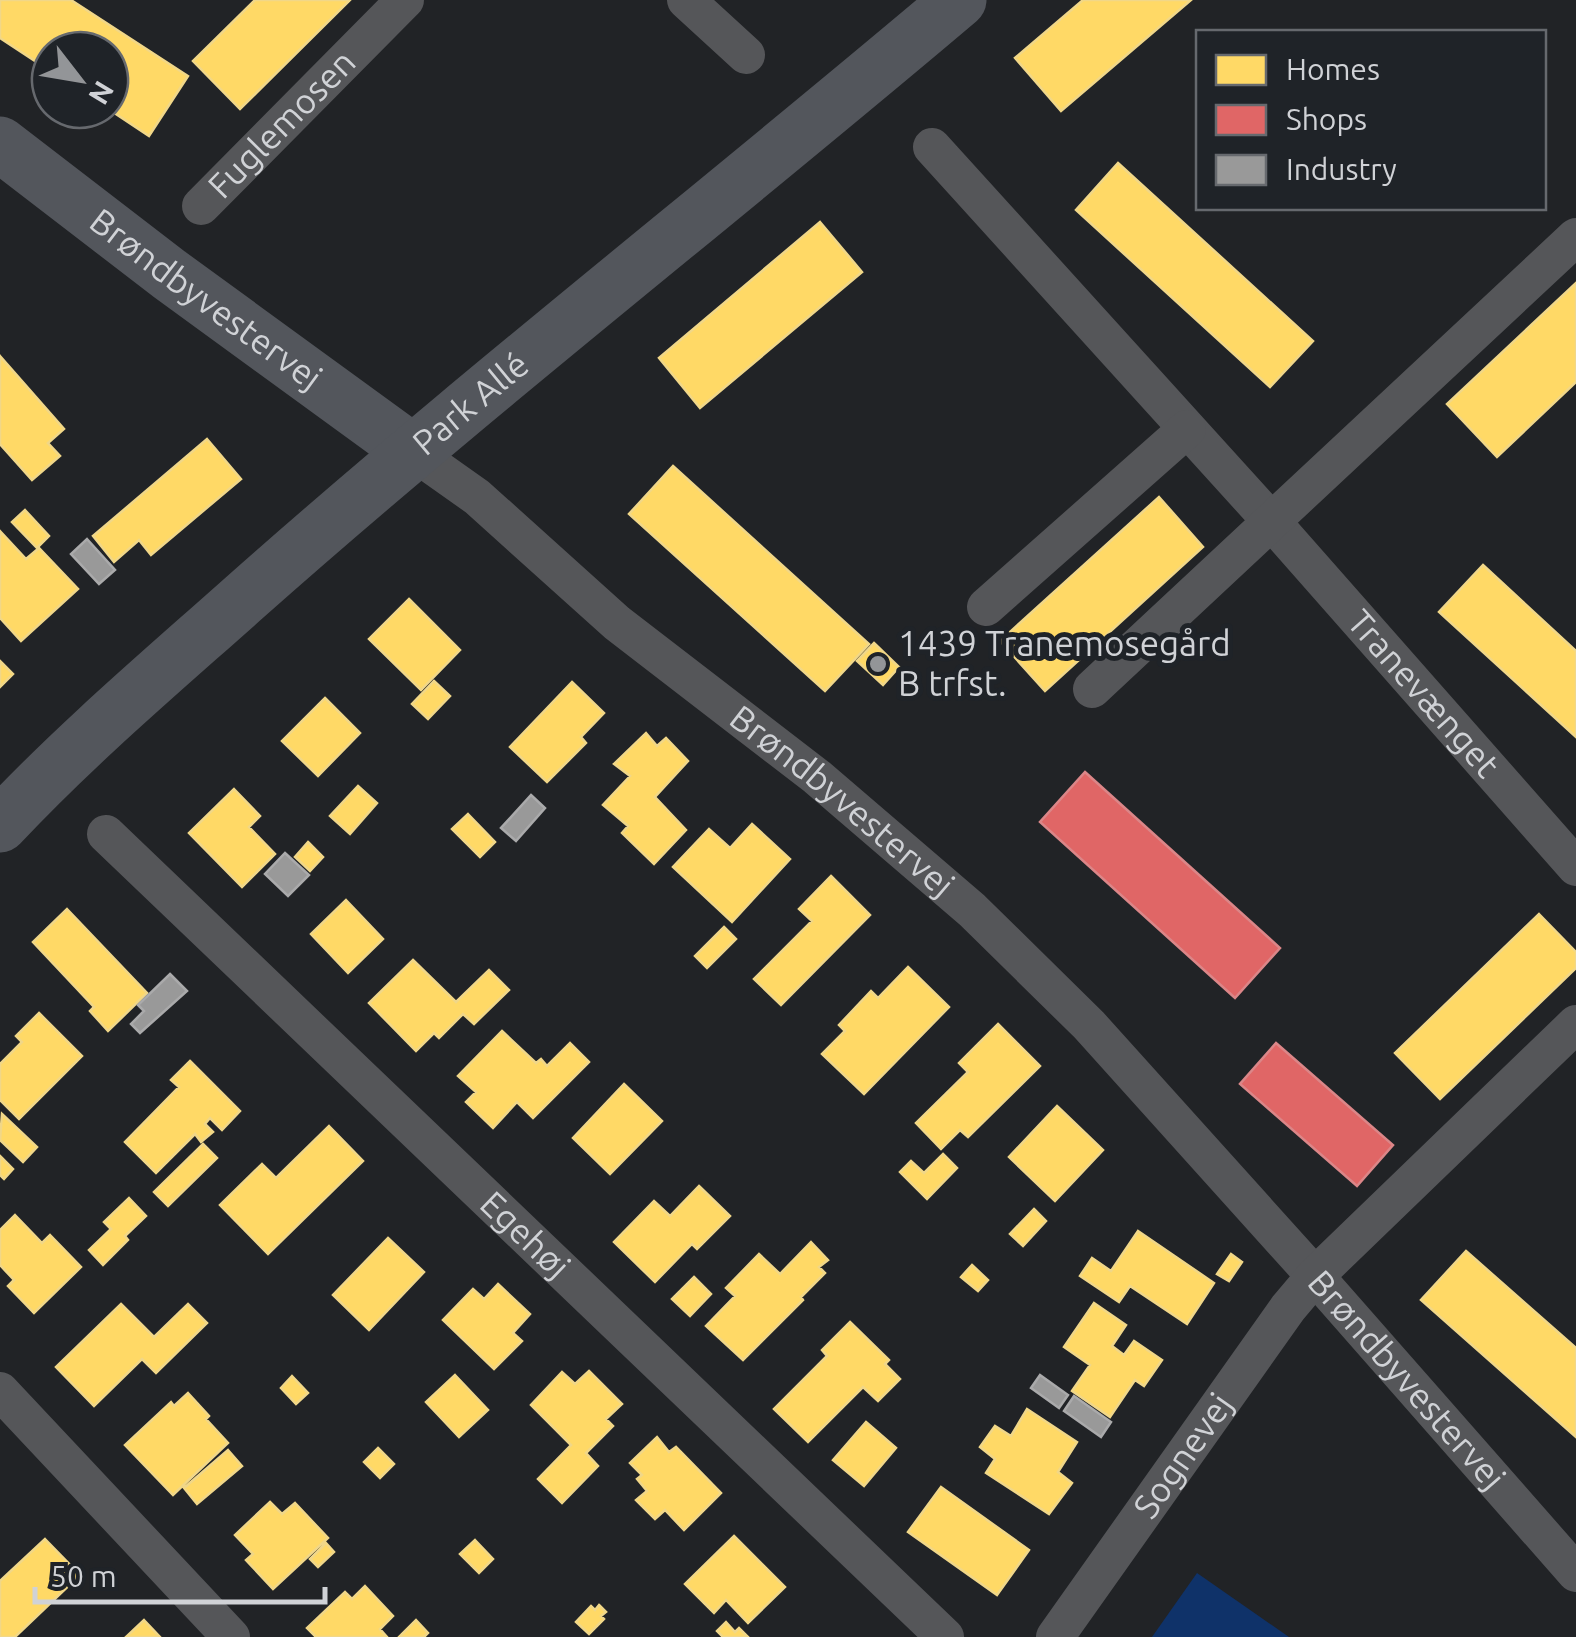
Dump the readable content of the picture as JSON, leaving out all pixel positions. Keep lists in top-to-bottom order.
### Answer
{
  "streets": {
    "street": [
      "Fuglemosen",
      "Brøndbyvestervej",
      "Park Allé",
      "Tranevænget",
      "Egehøj",
      "Sognevej"
    ]
  },
  "crossings": [
    ["Brøndbyvestervej", "Park Allé"],
    ["Brøndbyvestervej", "Sognevej"]
  ],
  "places": ["1439 Tranemosegård B trfst."],
  "legend": ["Homes", "Shops", "Industry"],
  "scale_bar": "50 m",
  "north": "bottom right"
}
